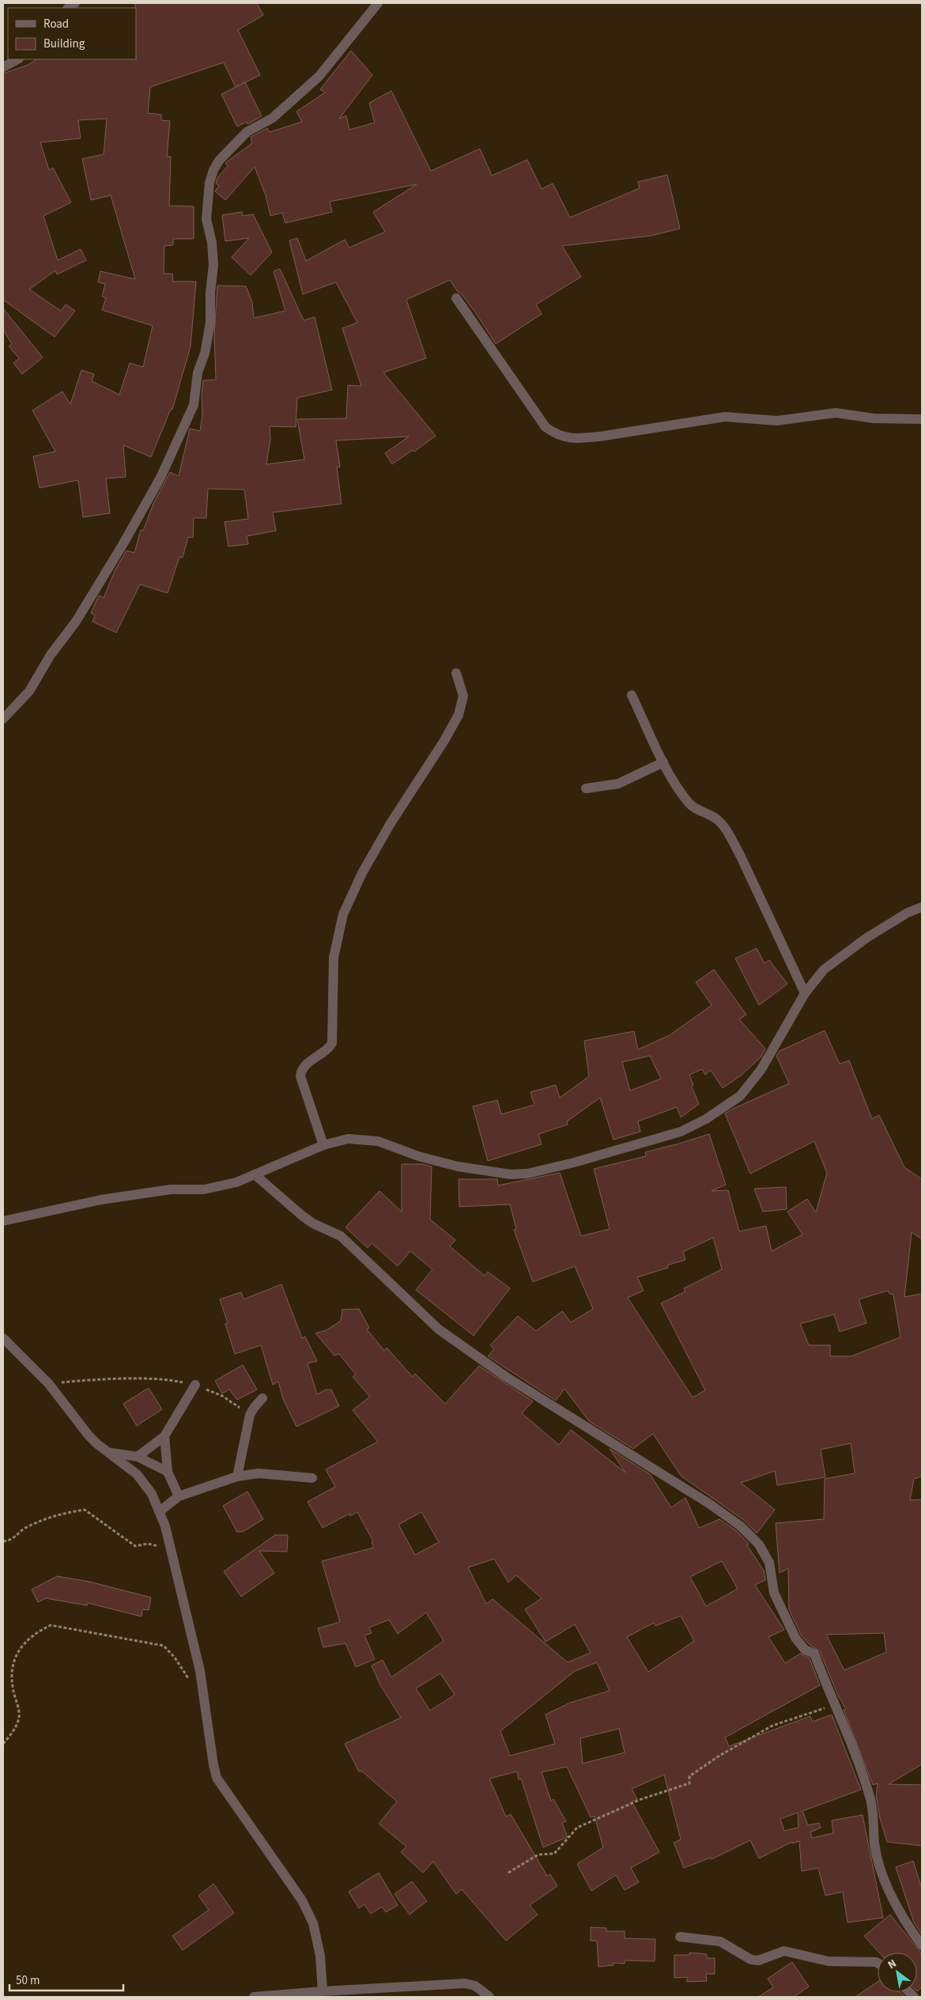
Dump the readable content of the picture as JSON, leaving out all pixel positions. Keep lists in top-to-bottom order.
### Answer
{
  "legend": ["Road", "Building"],
  "scale_bar": "50 m",
  "north": "top left"
}
